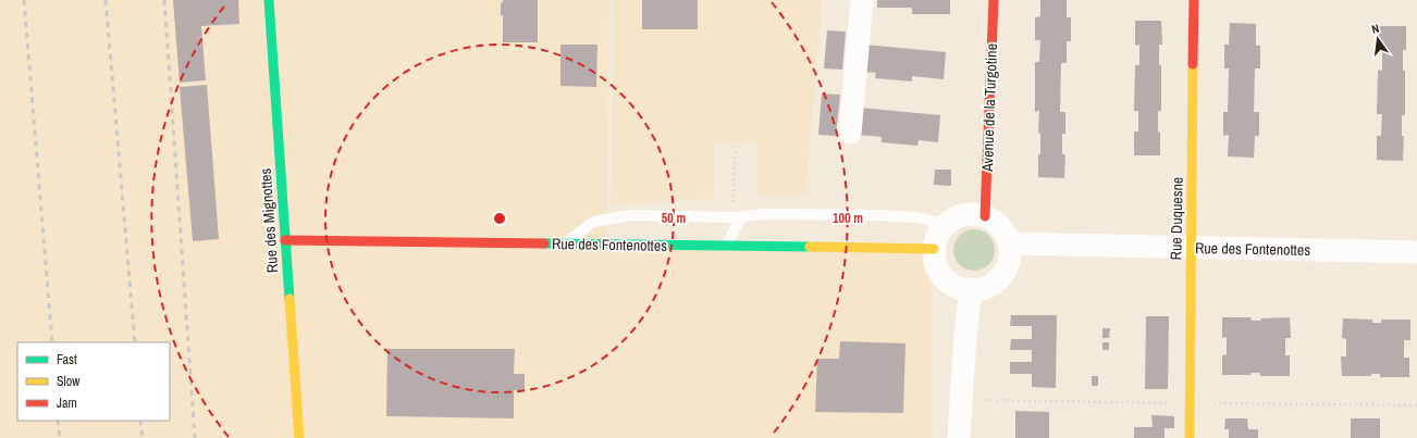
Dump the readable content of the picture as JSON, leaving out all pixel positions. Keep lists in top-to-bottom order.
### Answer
{
  "streets": {
    "street": [
      "Avenue de la Turgotine",
      "Rue Duquesne",
      "Rue des Mignottes",
      "Rue des Fontenottes"
    ]
  },
  "crossings": [
    ["Avenue de la Turgotine", "Rue des Fontenottes"],
    ["Rue Duquesne", "Rue des Fontenottes"],
    ["Rue des Mignottes", "Rue des Fontenottes"]
  ],
  "legend": ["Fast", "Slow", "Jam"],
  "north": "top",
  "rings": ["50 m", "100 m"]
}
